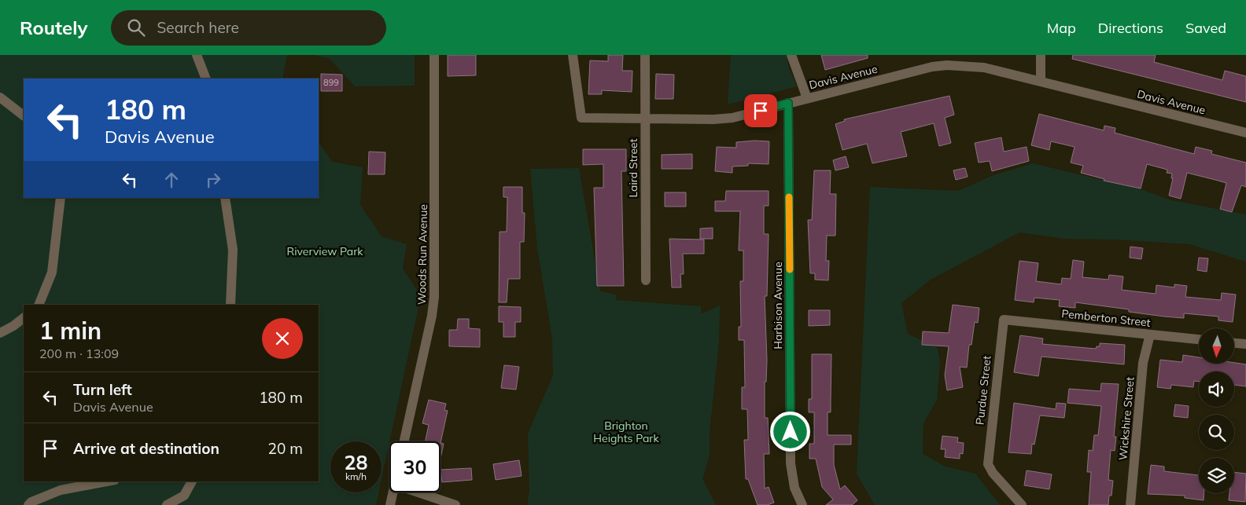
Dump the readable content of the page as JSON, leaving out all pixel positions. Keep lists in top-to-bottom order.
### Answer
{
  "streets": {
    "street": [
      "Davis Avenue",
      "Laird Street",
      "Woods Run Avenue",
      "Harbison Avenue",
      "Pemberton Street",
      "Purdue Street",
      "Wickshire Street"
    ]
  },
  "crossings": [
    ["Davis Avenue", "Laird Street"],
    ["Davis Avenue", "Harbison Avenue"],
    ["Pemberton Street", "Purdue Street"],
    ["Pemberton Street", "Wickshire Street"]
  ],
  "parks": ["Riverview Park", "Brighton Heights Park"],
  "house_numbers": ["899"],
  "north": "bottom",
  "page": {
    "header": "Routely",
    "search": "Search here",
    "nav": ["Map", "Directions", "Saved"],
    "turn": ["180 m", "Davis Avenue"],
    "heading": ["1 min", "200 m · 13:09"],
    "list": [
      {
        "name": "Turn left",
        "note": "Davis Avenue",
        "value": "180 m"
      },
      {
        "name": "Arrive at destination",
        "value": "20 m"
      }
    ],
    "speed": "28 km/h",
    "limit": "30"
  }
}
